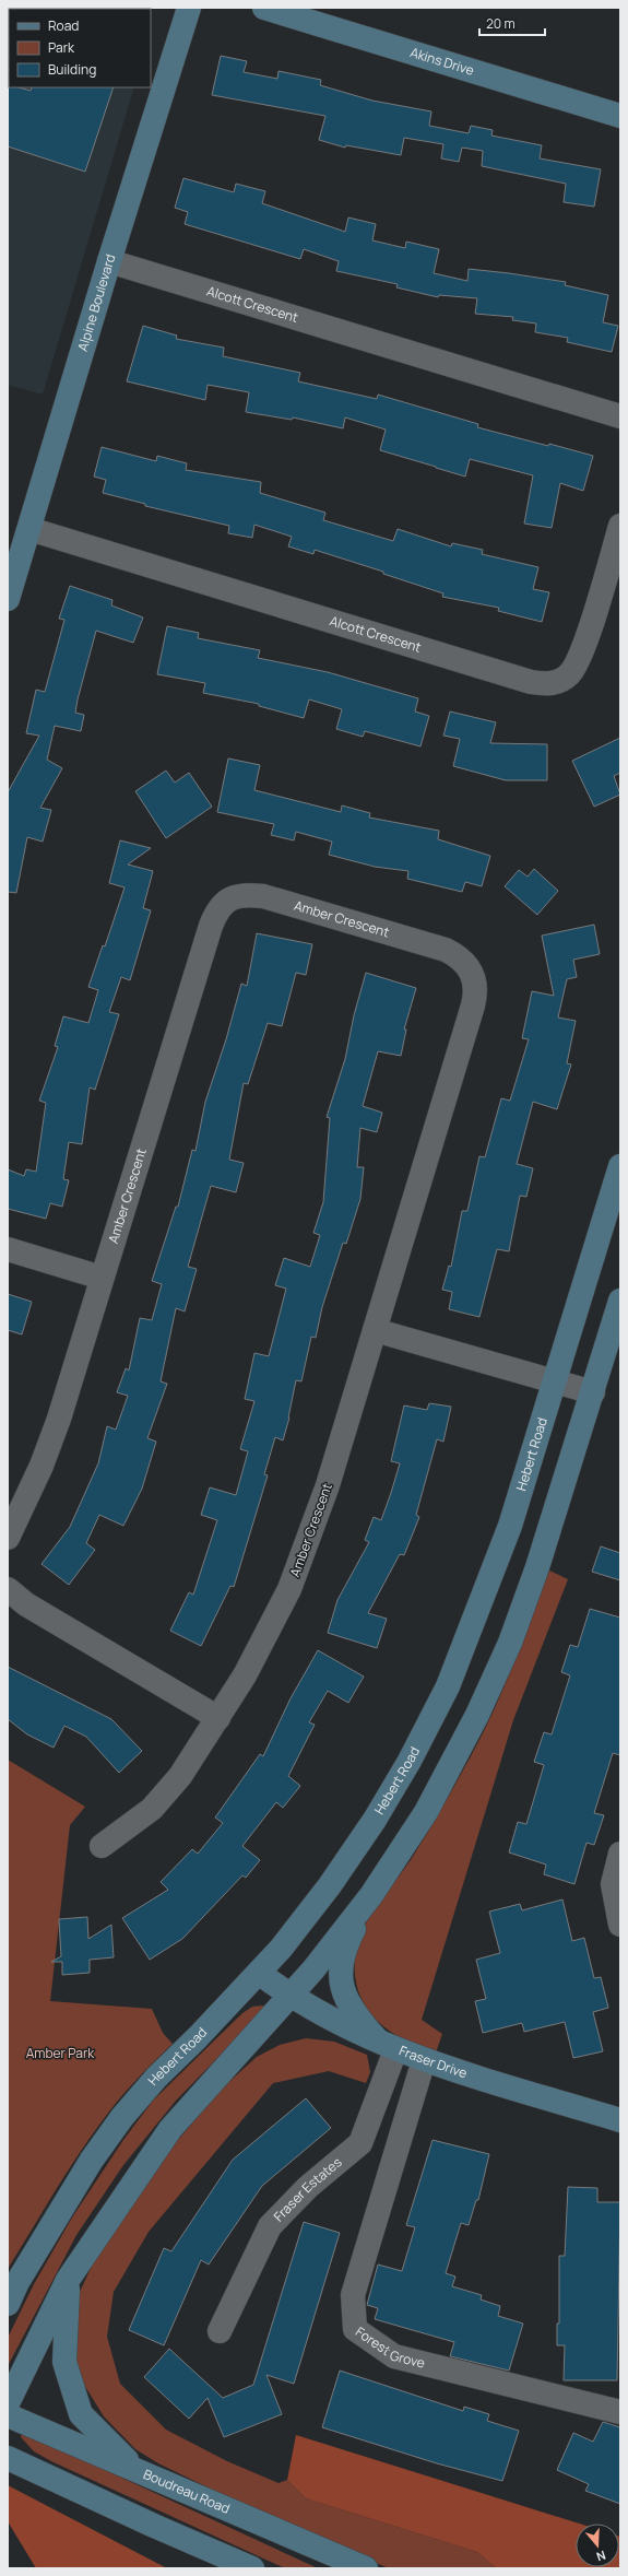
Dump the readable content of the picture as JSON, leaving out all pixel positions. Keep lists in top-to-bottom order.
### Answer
{
  "streets": {
    "main road": [
      "Akins Drive",
      "Alpine Boulevard",
      "Hebert Road",
      "Fraser Drive",
      "Boudreau Road"
    ],
    "street": [
      "Alcott Crescent",
      "Amber Crescent",
      "Fraser Estates",
      "Forest Grove"
    ]
  },
  "crossings": [
    ["Alpine Boulevard", "Alcott Crescent"],
    ["Hebert Road", "Fraser Drive"],
    ["Fraser Drive", "Fraser Estates"],
    ["Fraser Drive", "Forest Grove"]
  ],
  "parks": ["Amber Park"],
  "legend": ["Road", "Park", "Building"],
  "scale_bar": "20 m",
  "north": "bottom"
}
